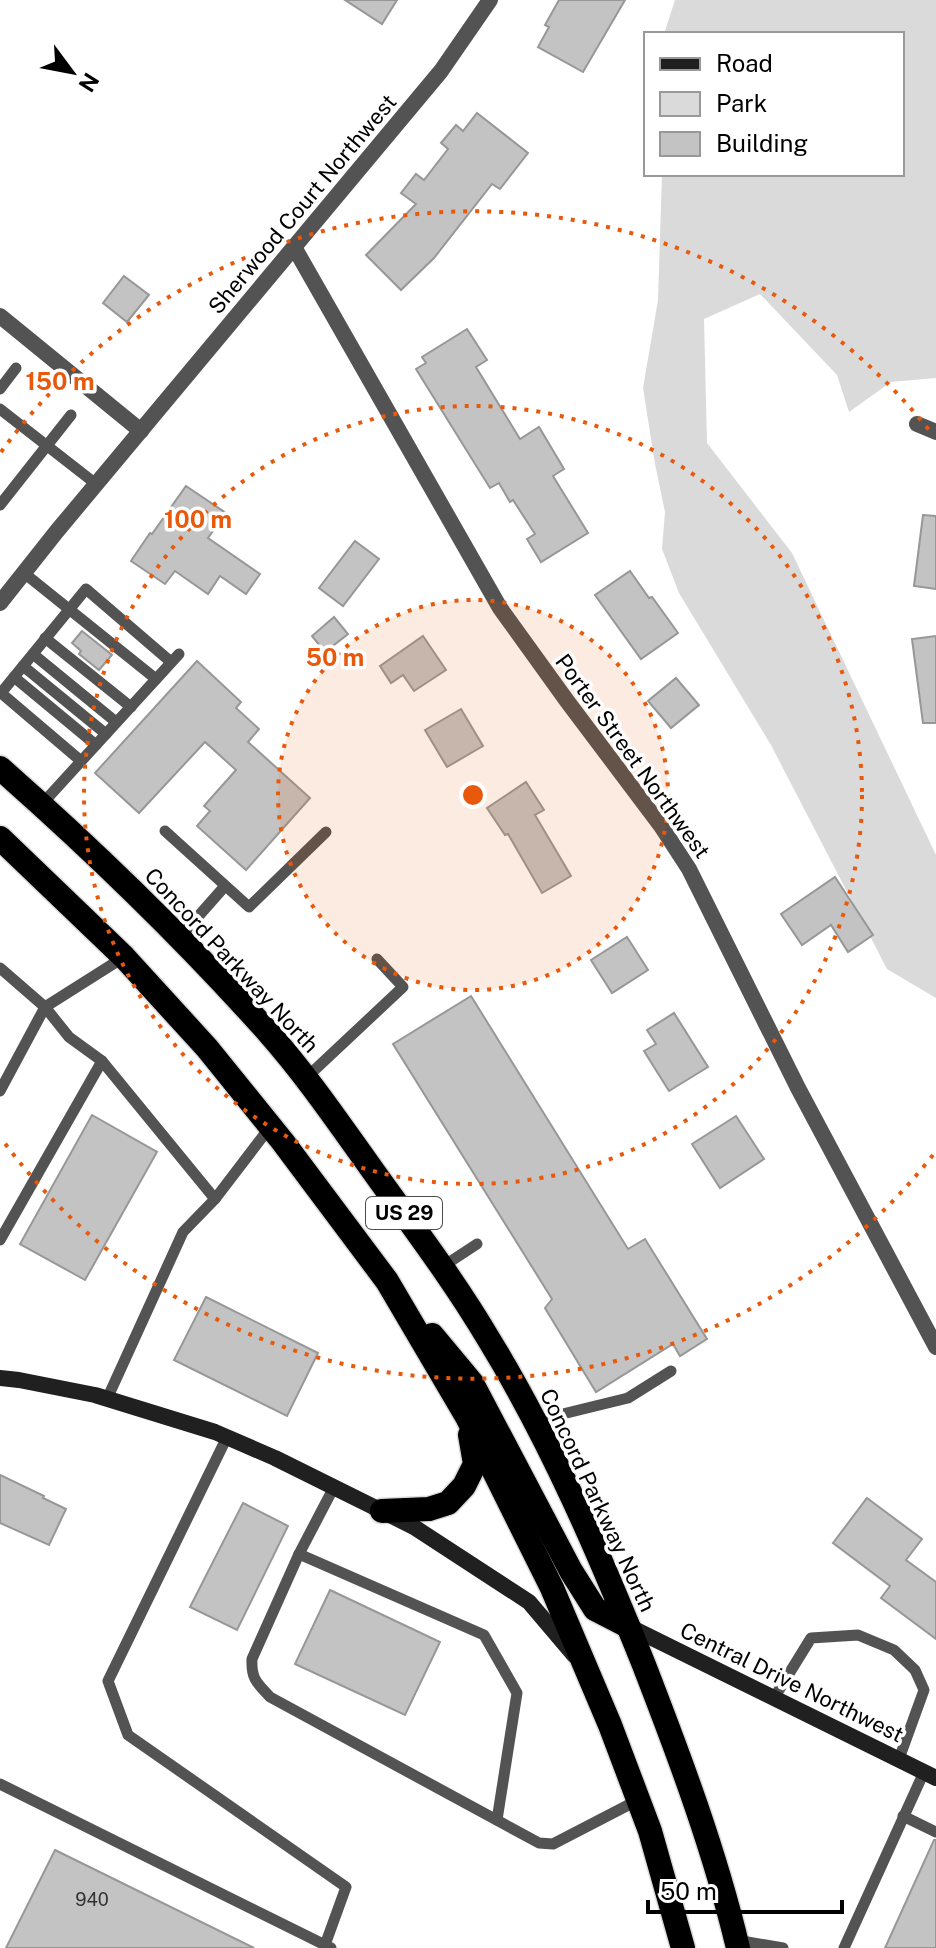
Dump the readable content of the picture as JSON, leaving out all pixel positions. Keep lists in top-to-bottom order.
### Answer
{
  "streets": {
    "highway": ["Concord Parkway North", "US 29"],
    "street": ["Sherwood Court Northwest", "Porter Street Northwest", "Central Drive Northwest"]
  },
  "crossings": [
    ["Sherwood Court Northwest", "Porter Street Northwest"],
    ["Concord Parkway North", "Central Drive Northwest"]
  ],
  "house_numbers": ["940"],
  "legend": ["Road", "Park", "Building"],
  "scale_bar": "50 m",
  "north": "bottom right",
  "rings": ["150 m", "100 m", "50 m"]
}
